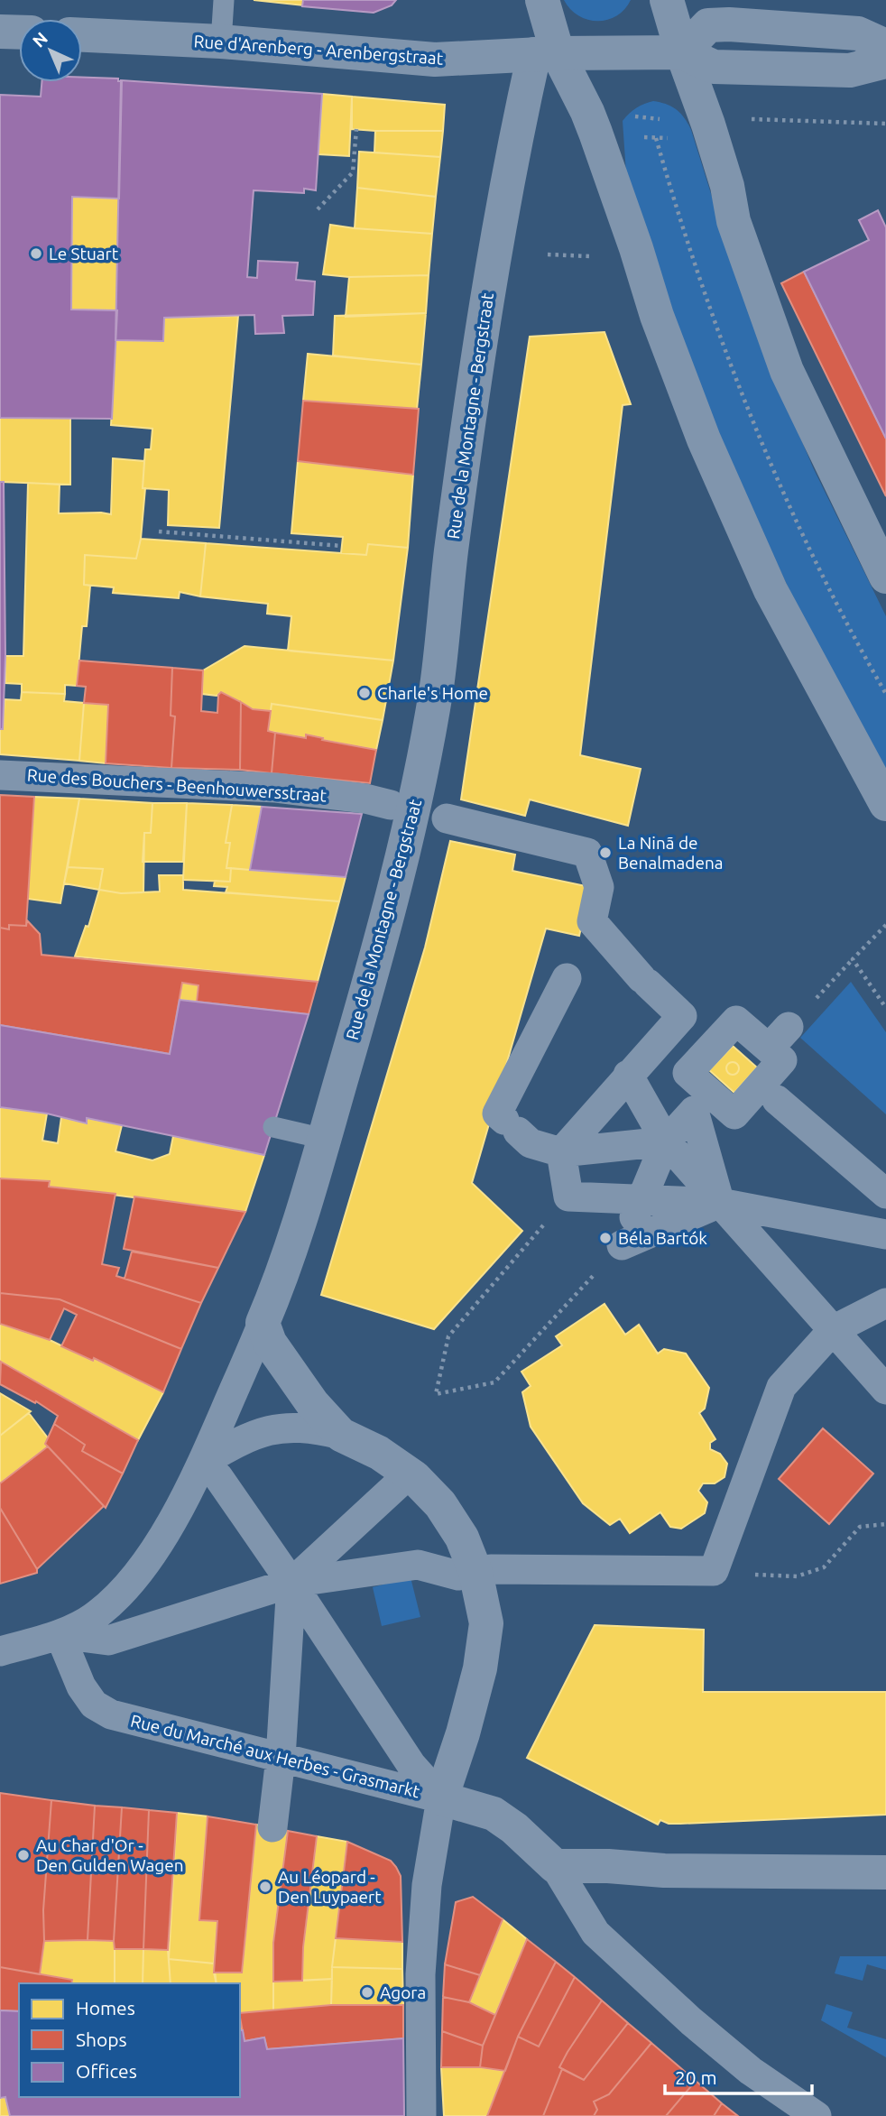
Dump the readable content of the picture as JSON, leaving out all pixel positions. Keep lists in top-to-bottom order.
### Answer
{
  "streets": {
    "street": [
      "Rue d'Arenberg - Arenbergstraat",
      "Rue de la Montagne - Bergstraat",
      "Rue des Bouchers - Beenhouwersstraat",
      "Rue du Marché aux Herbes - Grasmarkt"
    ]
  },
  "crossings": [
    ["Rue d'Arenberg - Arenbergstraat", "Rue de la Montagne - Bergstraat"],
    ["Rue de la Montagne - Bergstraat", "Rue du Marché aux Herbes - Grasmarkt"]
  ],
  "places": [
    "Le Stuart",
    "Charle's Home",
    "La Ninã de Benalmadena",
    "Béla Bartók",
    "Au Char d'Or - Den Gulden Wagen",
    "Au Léopard - Den Luypaert",
    "Agora"
  ],
  "legend": ["Homes", "Shops", "Offices"],
  "scale_bar": "20 m",
  "north": "top left"
}
